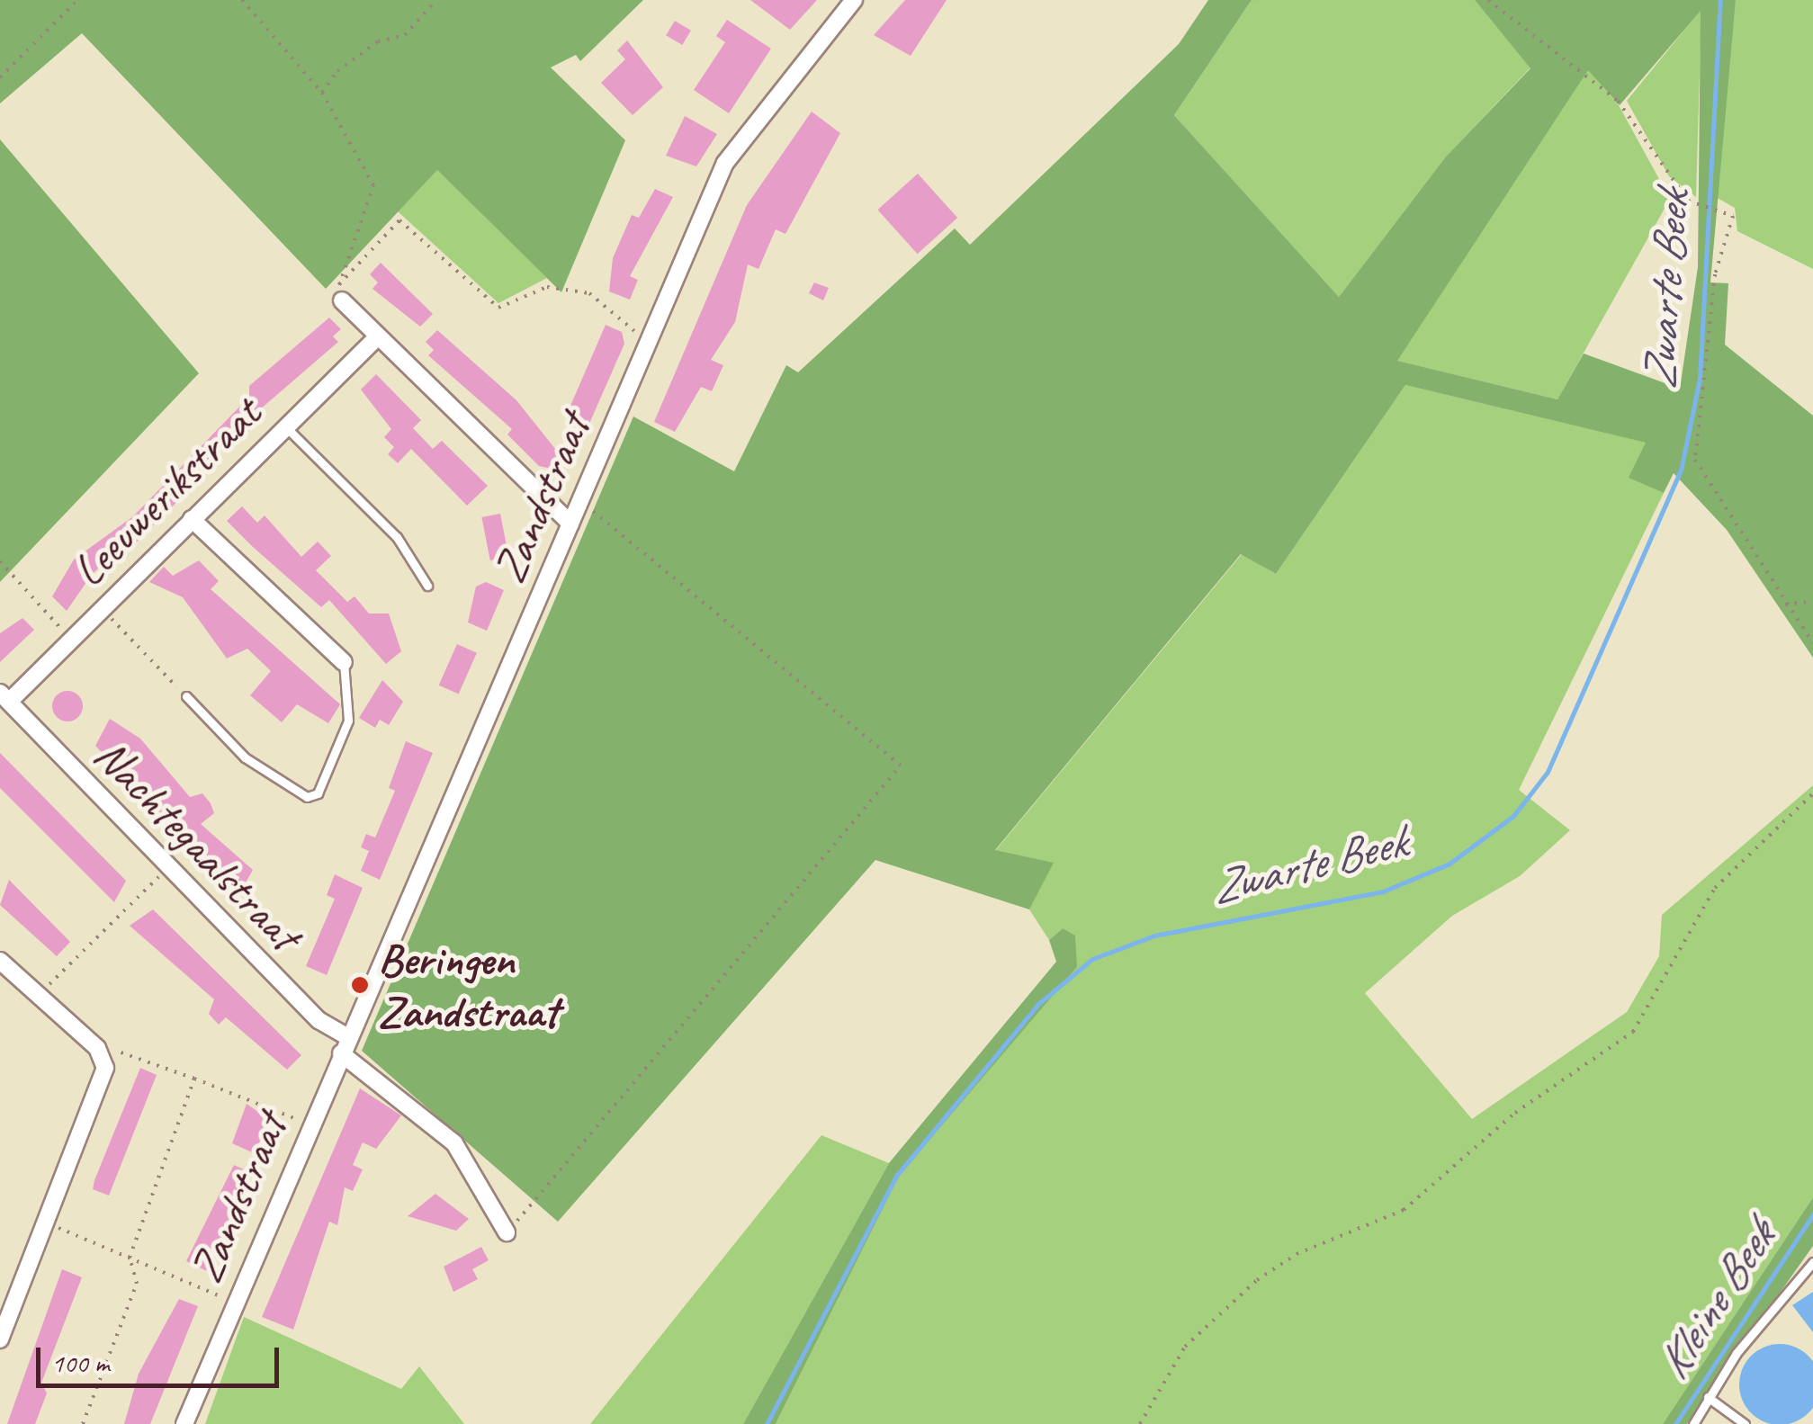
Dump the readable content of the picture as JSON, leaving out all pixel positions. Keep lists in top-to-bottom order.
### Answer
{
  "streets": {
    "street": ["Leeuwerikstraat", "Zandstraat", "Nachtegaalstraat"]
  },
  "crossings": [
    ["Leeuwerikstraat", "Nachtegaalstraat"],
    ["Zandstraat", "Nachtegaalstraat"]
  ],
  "water": ["Zwarte Beek", "Kleine Beek"],
  "places": ["Beringen Zandstraat"],
  "scale_bar": "100 m"
}
